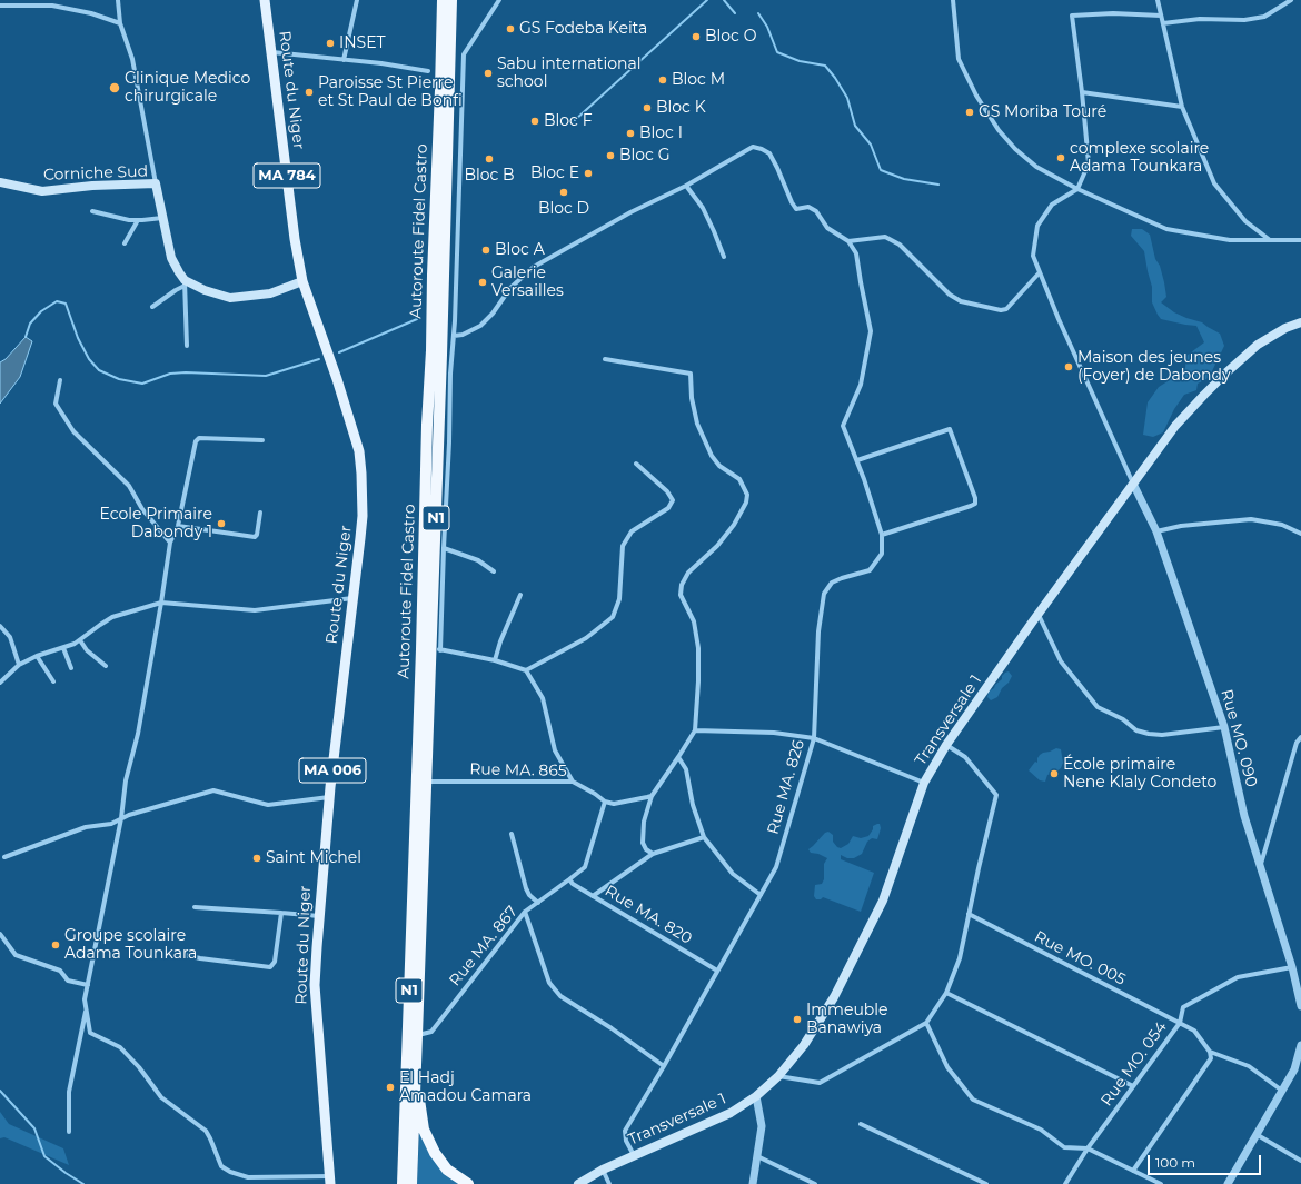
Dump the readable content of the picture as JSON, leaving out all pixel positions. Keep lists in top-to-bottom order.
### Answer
{
  "streets": {
    "highway": ["Autoroute Fidel Castro", "N1"],
    "main road": [
      "Route du Niger",
      "Corniche Sud",
      "MA 784",
      "Transversale 1",
      "MA 006"
    ],
    "street": [
      "Rue MO. 090",
      "Rue MA. 865",
      "Rue MA. 826",
      "Rue MA. 820",
      "Rue MA. 867",
      "Rue MO. 005",
      "Rue MO. 054"
    ]
  },
  "crossings": [
    ["Autoroute Fidel Castro", "Rue MA. 865"],
    ["Autoroute Fidel Castro", "Rue MA. 867"],
    ["Transversale 1", "Rue MO. 090"],
    ["Transversale 1", "Rue MA. 826"],
    ["Rue MO. 090", "Rue MO. 054"],
    ["Rue MA. 865", "Rue MA. 867"],
    ["Rue MA. 826", "Rue MA. 820"],
    ["Rue MA. 820", "Rue MA. 867"],
    ["Rue MO. 005", "Rue MO. 054"]
  ],
  "places": [
    "GS Fodeba Keita",
    "Bloc O",
    "INSET",
    "Sabu international school",
    "Bloc M",
    "Clinique Medico chirurgicale",
    "Paroisse St Pierre et St Paul de Bonfi",
    "Bloc K",
    "GS Moriba Touré",
    "Bloc F",
    "Bloc I",
    "Bloc G",
    "complexe scolaire Adama Tounkara",
    "Bloc B",
    "Bloc E",
    "Bloc D",
    "Bloc A",
    "Galerie Versailles",
    "Maison des jeunes (Foyer) de Dabondy",
    "Ecole Primaire Dabondy 1",
    "École primaire Nene Klaly Condeto",
    "Saint Michel",
    "Groupe scolaire Adama Tounkara",
    "Immeuble Banawiya",
    "El Hadj Amadou Camara"
  ],
  "scale_bar": "100 m"
}
